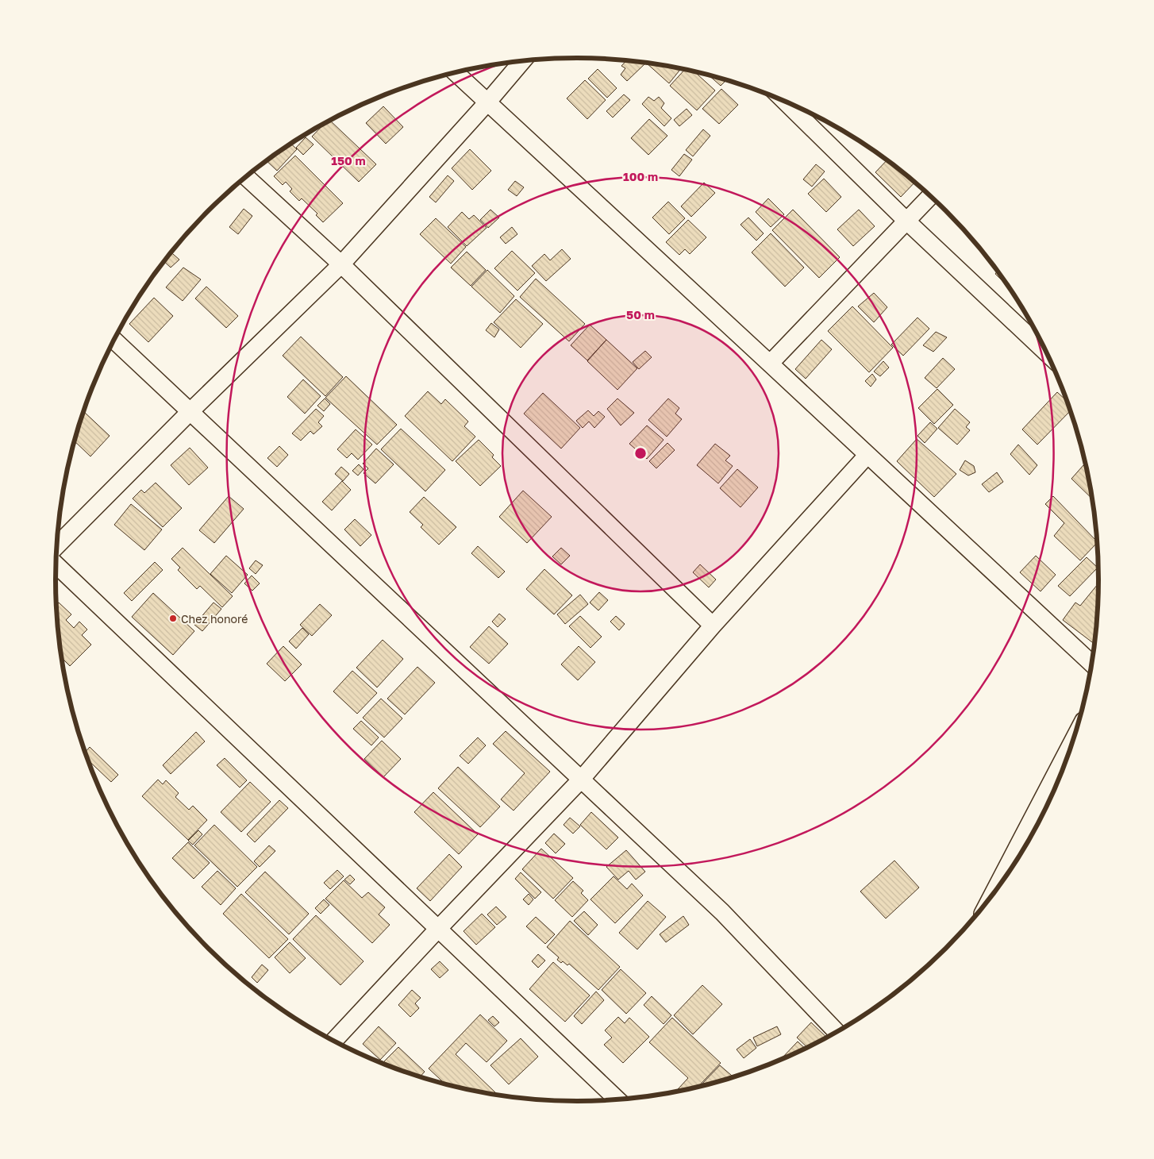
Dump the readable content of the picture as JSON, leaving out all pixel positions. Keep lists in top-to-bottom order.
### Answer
{
  "places": ["Chez honoré"],
  "rings": ["150 m", "100 m", "50 m"]
}
